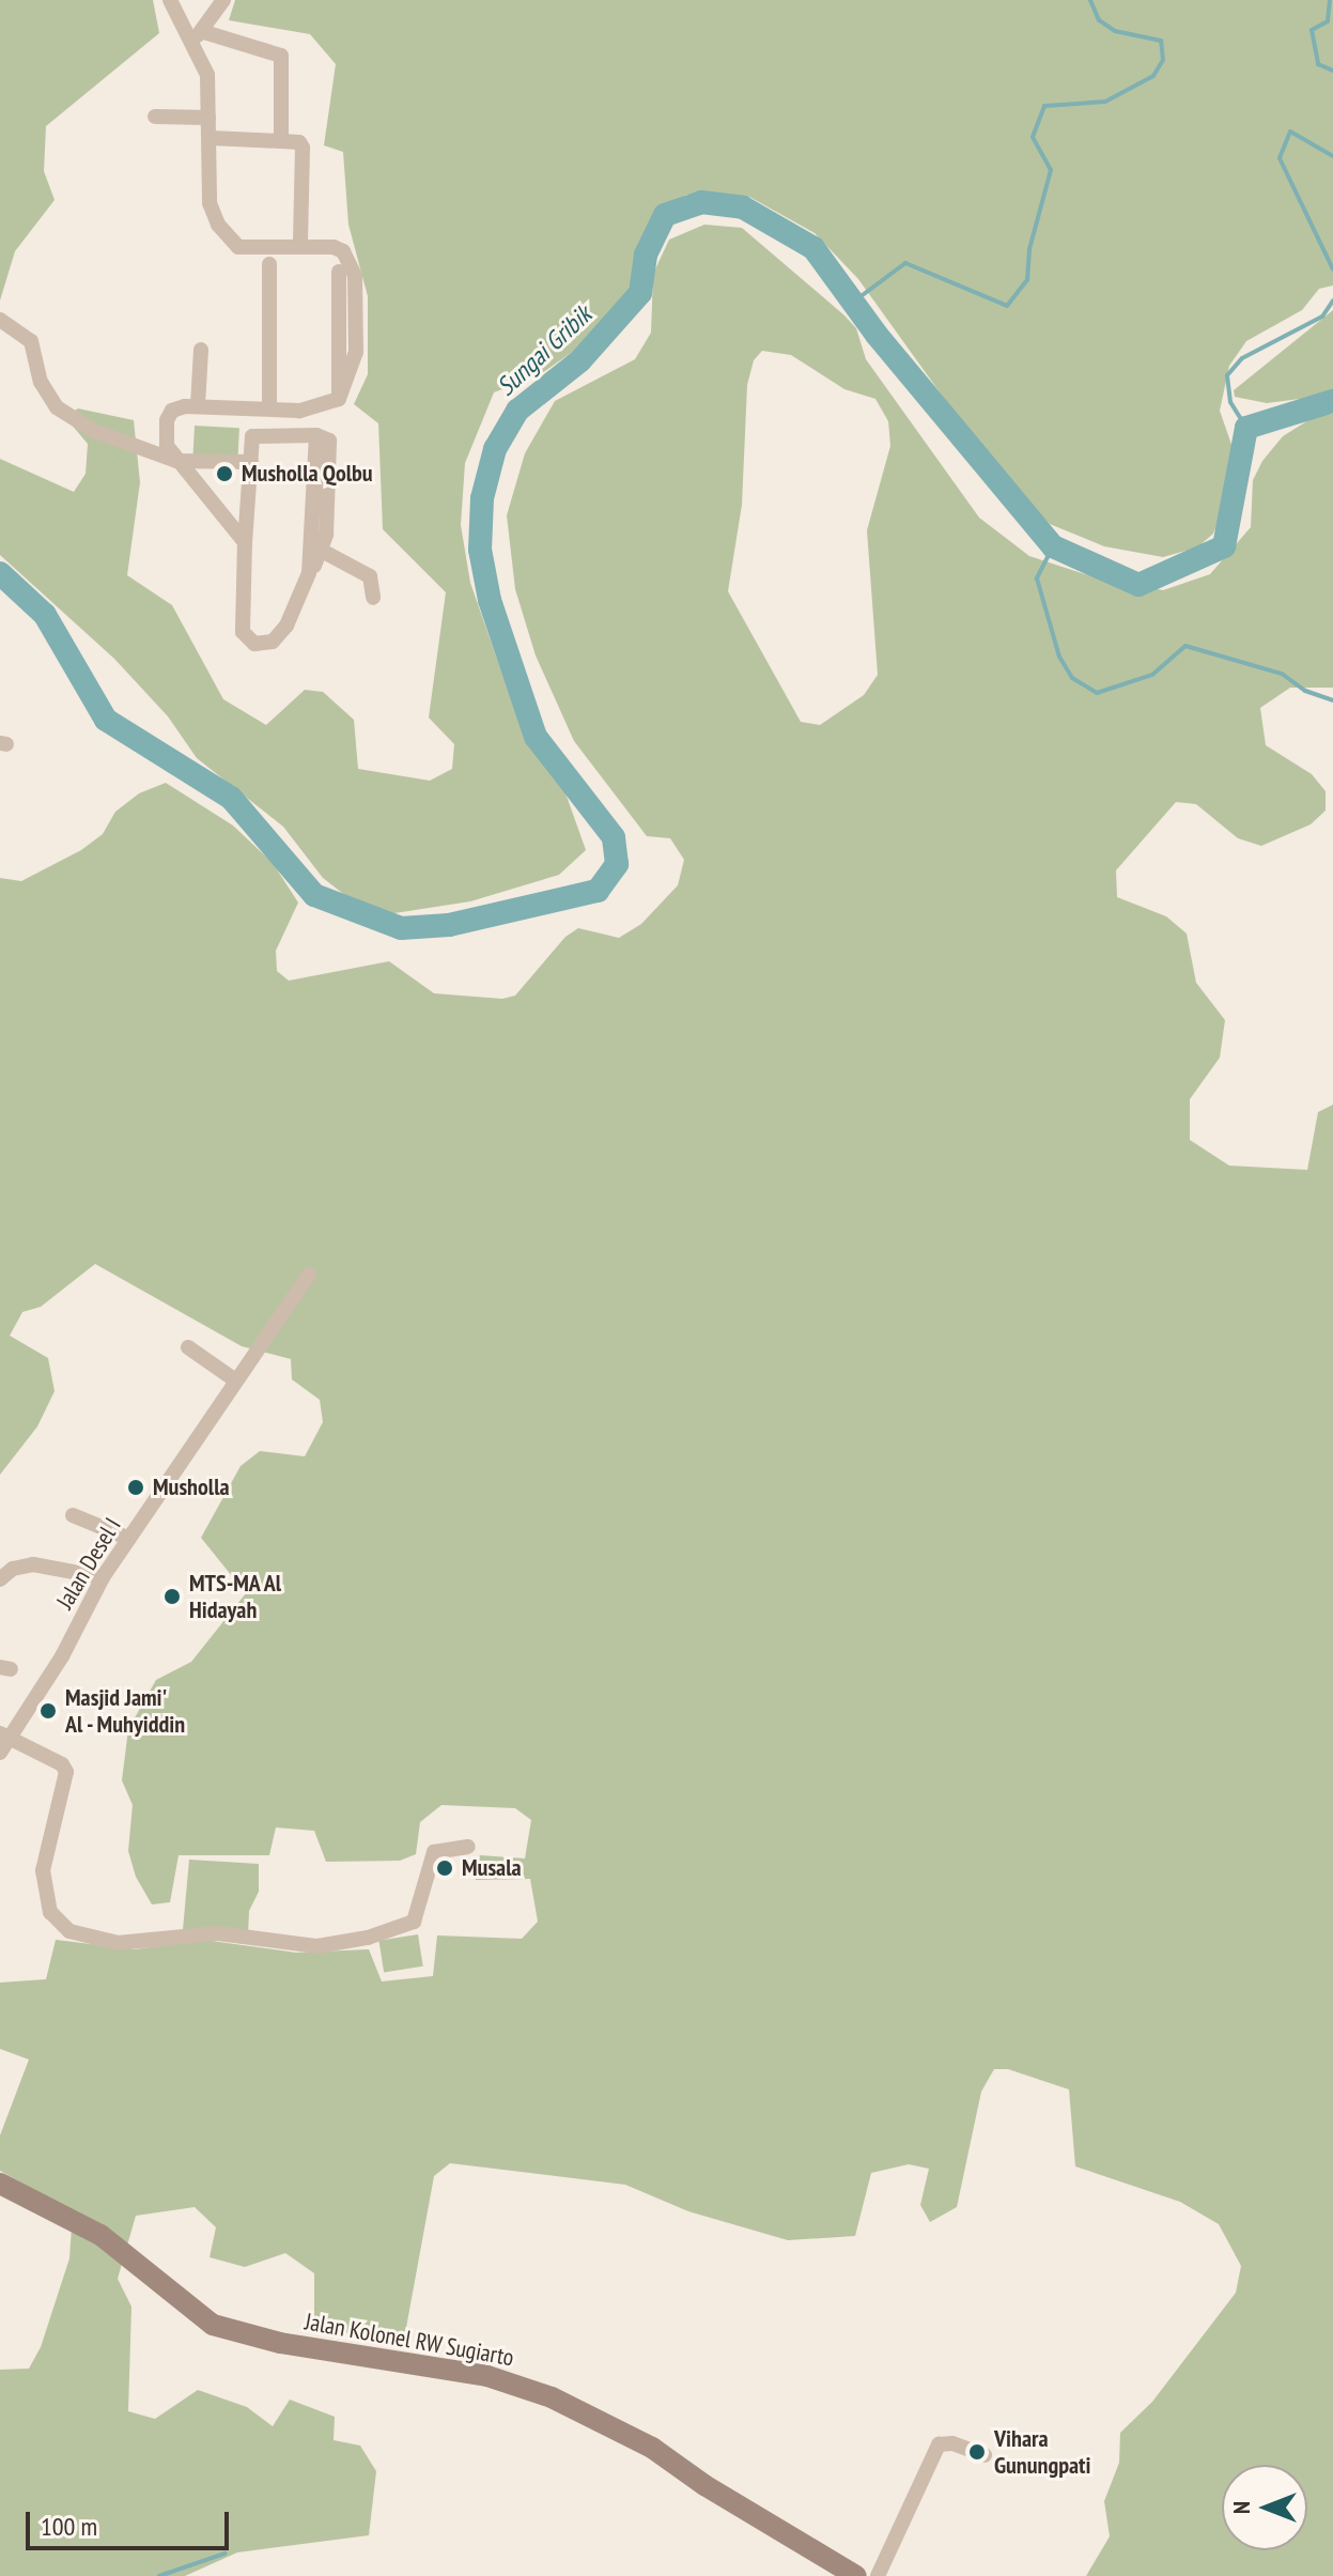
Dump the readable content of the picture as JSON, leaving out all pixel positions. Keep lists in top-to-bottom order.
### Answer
{
  "streets": {
    "main road": ["Jalan Kolonel RW Sugiarto"],
    "street": ["Jalan Desel I"]
  },
  "water": ["Sungai Gribik"],
  "places": [
    "Musholla Qolbu",
    "Musholla",
    "MTS-MA Al Hidayah",
    "Masjid Jami' Al - Muhyiddin",
    "Musala",
    "Vihara Gunungpati"
  ],
  "scale_bar": "100 m",
  "north": "left"
}
